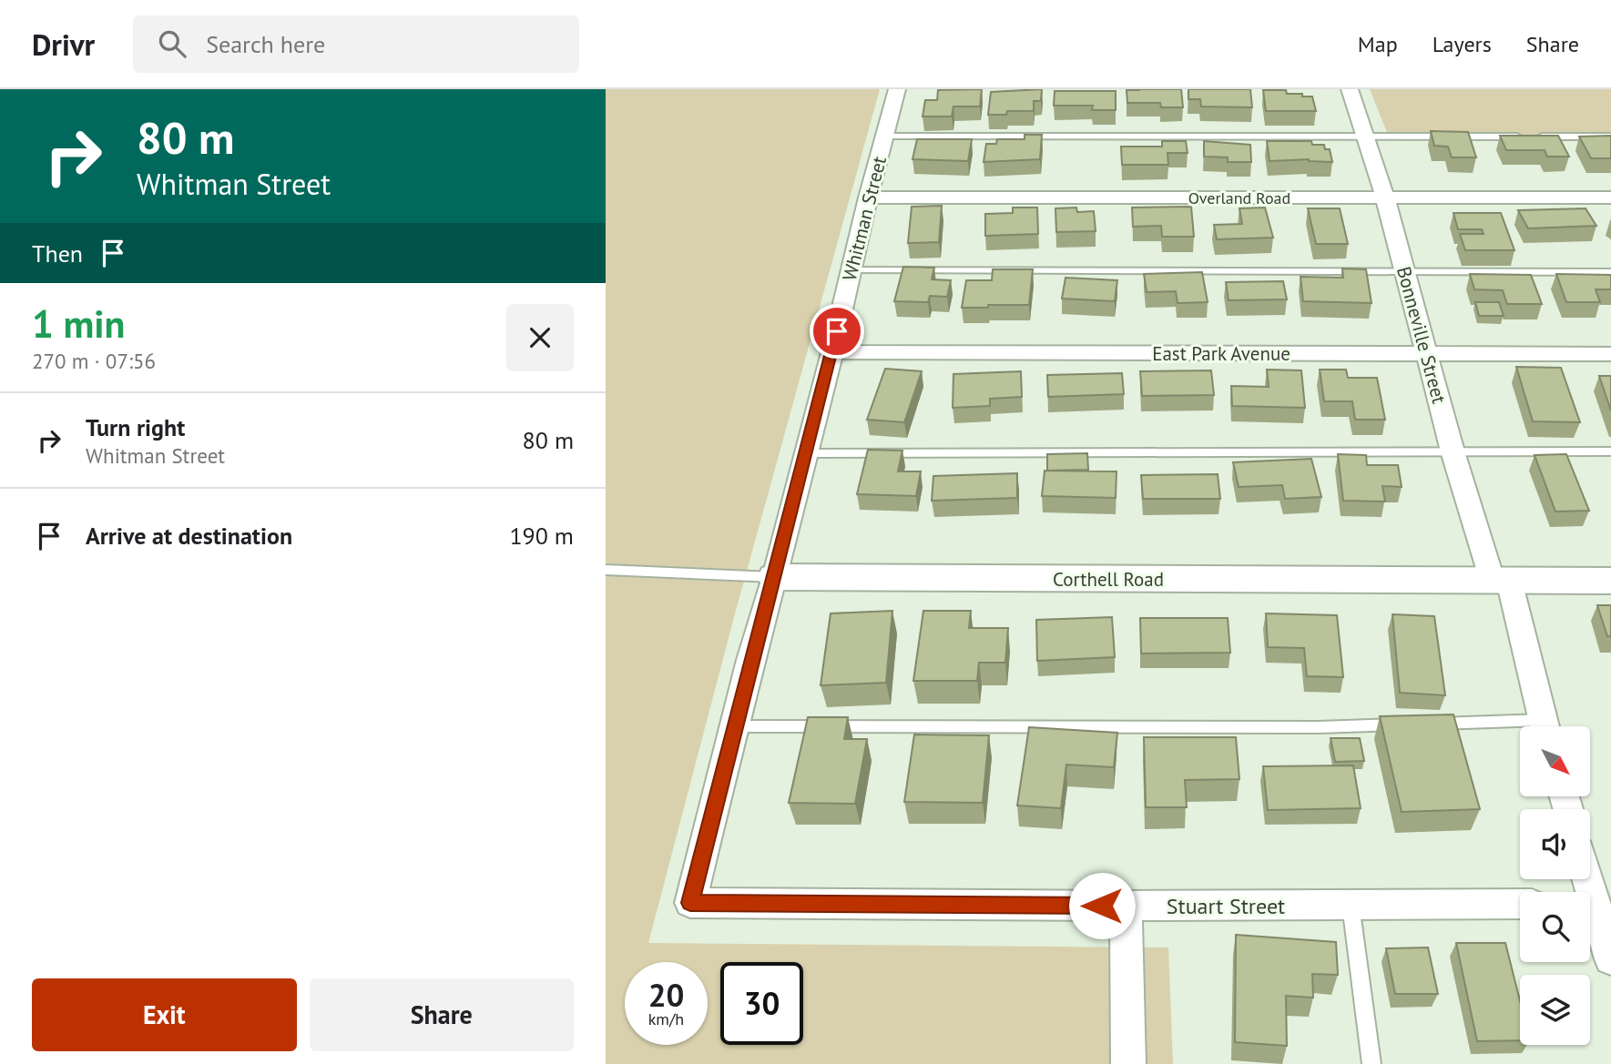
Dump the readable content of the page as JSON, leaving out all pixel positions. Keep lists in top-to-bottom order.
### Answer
{
  "streets": {
    "street": [
      "Overland Road",
      "Whitman Street",
      "Bonneville Street",
      "East Park Avenue",
      "Corthell Road",
      "Stuart Street"
    ]
  },
  "crossings": [
    ["Overland Road", "Whitman Street"],
    ["Overland Road", "Bonneville Street"],
    ["Whitman Street", "East Park Avenue"],
    ["Whitman Street", "Corthell Road"],
    ["Whitman Street", "Stuart Street"],
    ["Bonneville Street", "East Park Avenue"],
    ["Bonneville Street", "Corthell Road"]
  ],
  "north": "bottom right",
  "page": {
    "header": "Drivr",
    "search": "Search here",
    "nav": ["Map", "Layers", "Share"],
    "turn": ["80 m", "Whitman Street"],
    "then": "Then",
    "heading": ["1 min", "270 m · 07:56"],
    "list": [
      {
        "name": "Turn right",
        "note": "Whitman Street",
        "value": "80 m"
      },
      {
        "name": "Arrive at destination",
        "value": "190 m"
      }
    ],
    "speed": "20 km/h",
    "limit": "30",
    "buttons": ["Exit", "Share"]
  }
}
